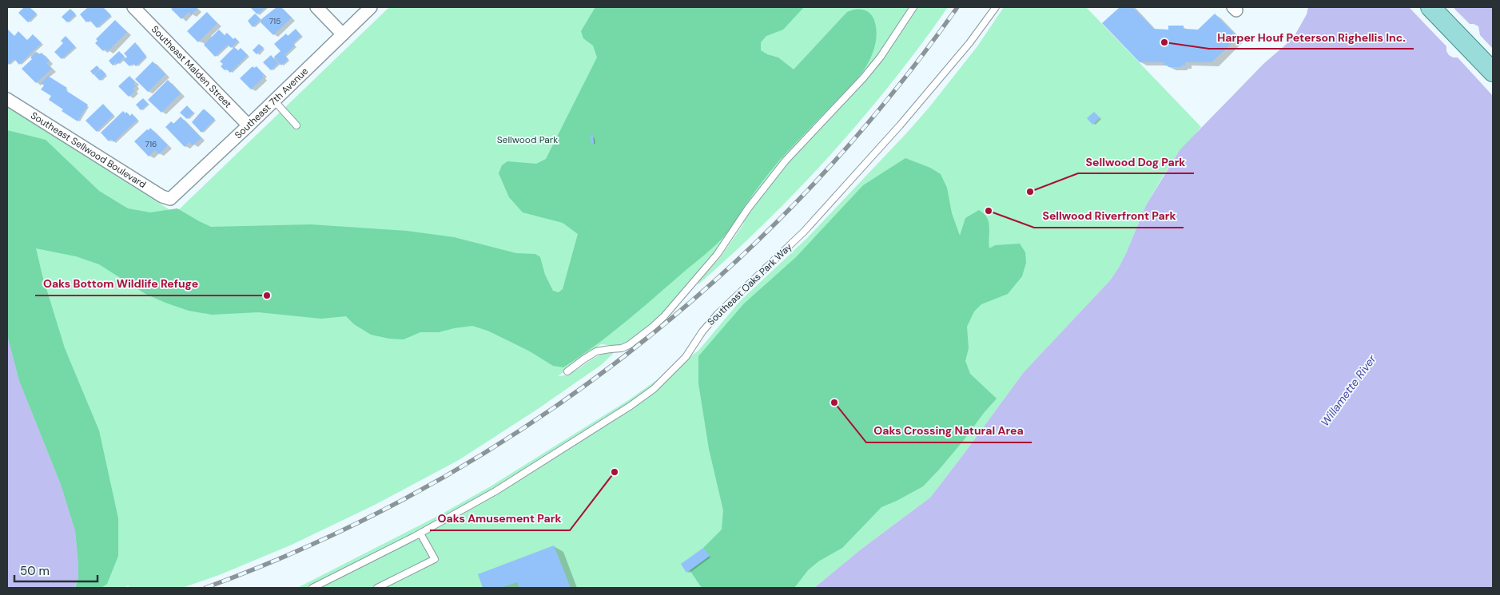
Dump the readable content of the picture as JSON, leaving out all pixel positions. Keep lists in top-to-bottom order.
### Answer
{
  "streets": {
    "street": ["Southeast Malden Street", "Southeast 7th Avenue", "Southeast Sellwood Boulevard"],
    "lane": ["Southeast Oaks Park Way"]
  },
  "crossings": [
    ["Southeast Malden Street", "Southeast 7th Avenue"],
    ["Southeast 7th Avenue", "Southeast Sellwood Boulevard"]
  ],
  "water": ["Willamette River"],
  "parks": ["Sellwood Park"],
  "places": [
    "Harper Houf Peterson Righellis Inc.",
    "Sellwood Dog Park",
    "Sellwood Riverfront Park",
    "Oaks Bottom Wildlife Refuge",
    "Oaks Crossing Natural Area",
    "Oaks Amusement Park"
  ],
  "house_numbers": ["715", "716"],
  "scale_bar": "50 m"
}
